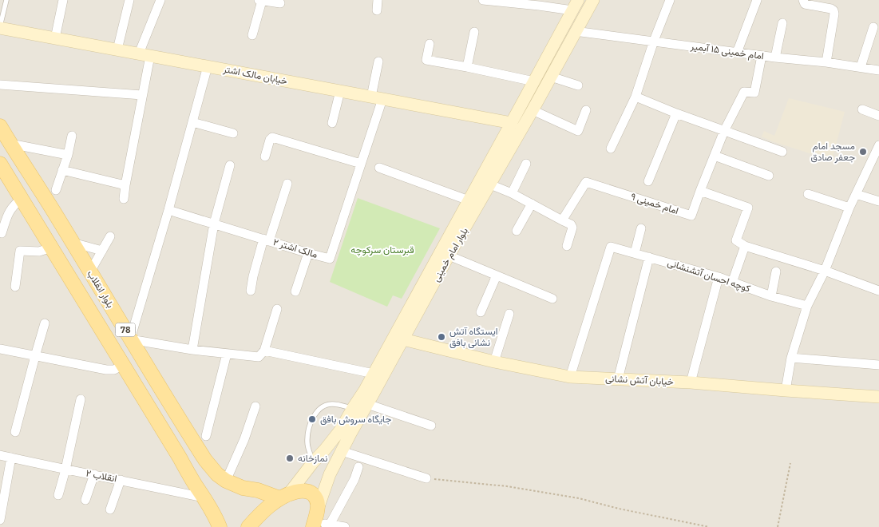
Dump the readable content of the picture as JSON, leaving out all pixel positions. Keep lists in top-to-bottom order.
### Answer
{
  "streets": {
    "main road": [
      "خیابان مالک اشتر",
      "بلوار امام خمینی",
      "بلوار انقلاب",
      "78",
      "خیابان آتش نشانی"
    ],
    "street": [
      "امام خمینی ۱۵ آبمیر",
      "امام خمینی ۹",
      "مالک اشتر ۲",
      "کوچه احسان آتشنشانی",
      "انقلاب ۲"
    ]
  },
  "crossings": [
    ["امام خمینی ۱۵ آبمیر", "امام خمینی ۹"],
    ["امام خمینی ۱۵ آبمیر", "بلوار امام خمینی"],
    ["خیابان مالک اشتر", "مالک اشتر ۲"],
    ["خیابان مالک اشتر", "بلوار امام خمینی"],
    ["بلوار امام خمینی", "بلوار انقلاب"],
    ["بلوار امام خمینی", "78"],
    ["بلوار امام خمینی", "خیابان آتش نشانی"],
    ["کوچه احسان آتشنشانی", "خیابان آتش نشانی"],
    ["بلوار انقلاب", "78"],
    ["بلوار انقلاب", "انقلاب ۲"]
  ],
  "parks": ["قبرستان سرکوچه"],
  "places": [
    "مسجد امام جعفر صادق",
    "ایستگاه آتش نشانی بافق",
    "جایگاه سروش بافق",
    "نمازخانه"
  ]
}
